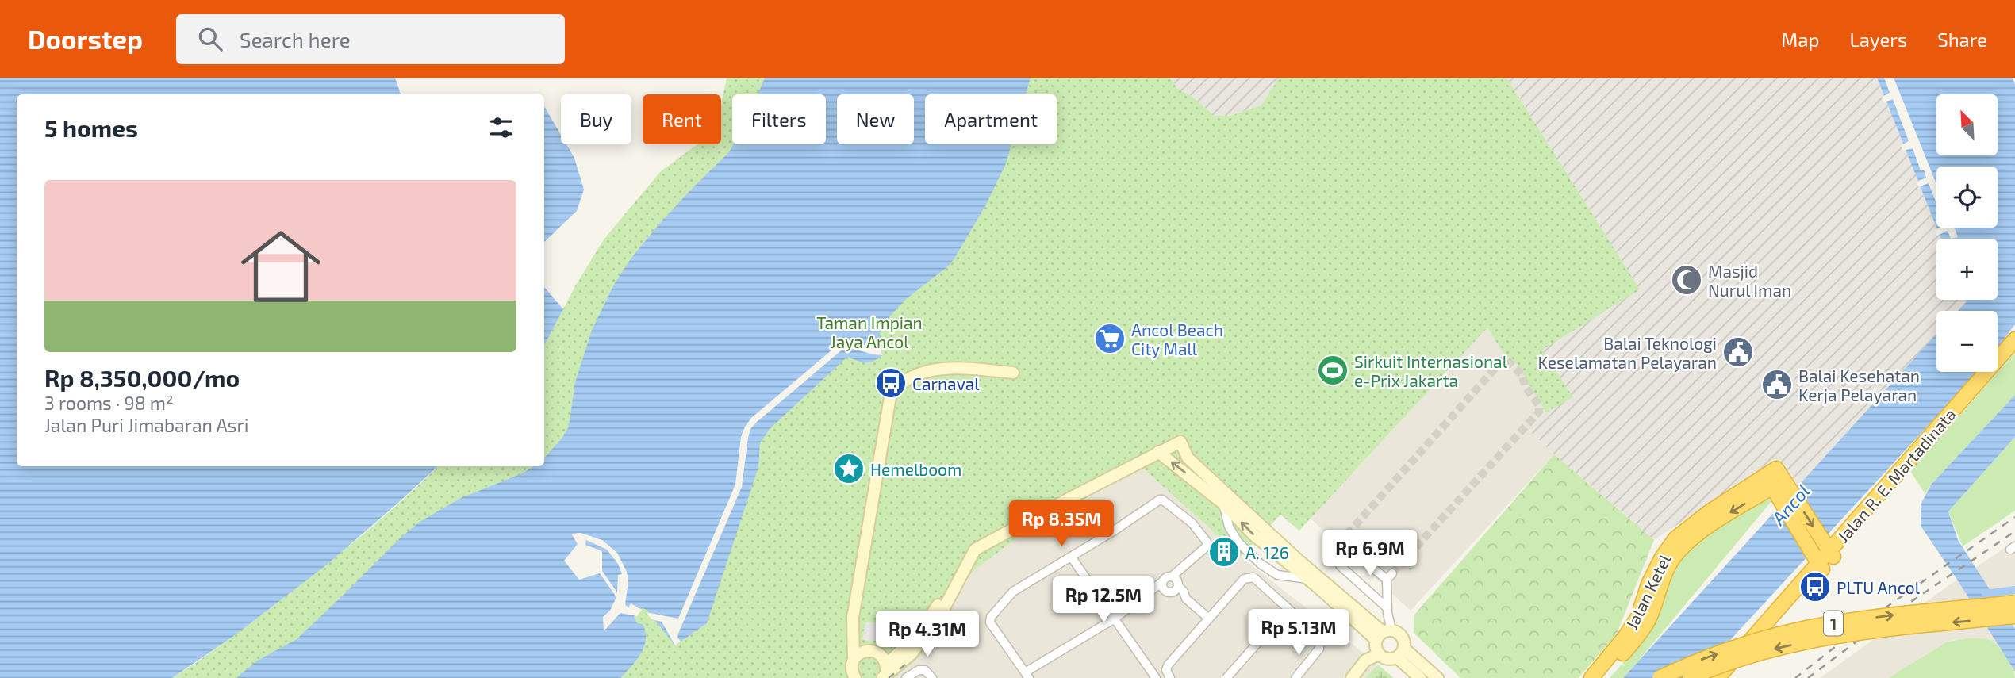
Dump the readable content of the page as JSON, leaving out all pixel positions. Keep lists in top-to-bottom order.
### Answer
{
  "streets": {
    "highway": ["Jalan R. E. Martadinata", "Jalan Ketel", "1"]
  },
  "crossings": [
    ["Jalan R. E. Martadinata", "Jalan Ketel"]
  ],
  "water": ["Ancol"],
  "parks": ["Taman Impian Jaya Ancol"],
  "places": {
    "mosque": ["Masjid Nurul Iman"],
    "supermarket": ["Ancol Beach City Mall"],
    "public building": ["Balai Teknologi Keselamatan Pelayaran", "Balai Kesehatan Kerja Pelayaran"],
    "sports": ["Sirkuit Internasional e-Prix Jakarta"],
    "bus stop": ["Carnaval", "PLTU Ancol"],
    "place": ["Hemelboom"],
    "building": ["A. 126"]
  },
  "north": "top left",
  "page": {
    "header": "Doorstep",
    "search": "Search here",
    "nav": ["Map", "Layers", "Share"],
    "map_buttons": ["+", "−"],
    "chip": [
      "Buy",
      "Rent",
      "Filters",
      "New",
      "Apartment"
    ],
    "heading": "5 homes",
    "list": [
      {
        "name": "Rp 8,350,000/mo",
        "note": "3 rooms · 98 m² · Jalan Puri Jimabaran Asri"
      }
    ],
    "price": [
      "Rp 8.35M",
      "Rp 6.9M",
      "Rp 12.5M",
      "Rp 5.13M",
      "Rp 4.31M"
    ]
  }
}
